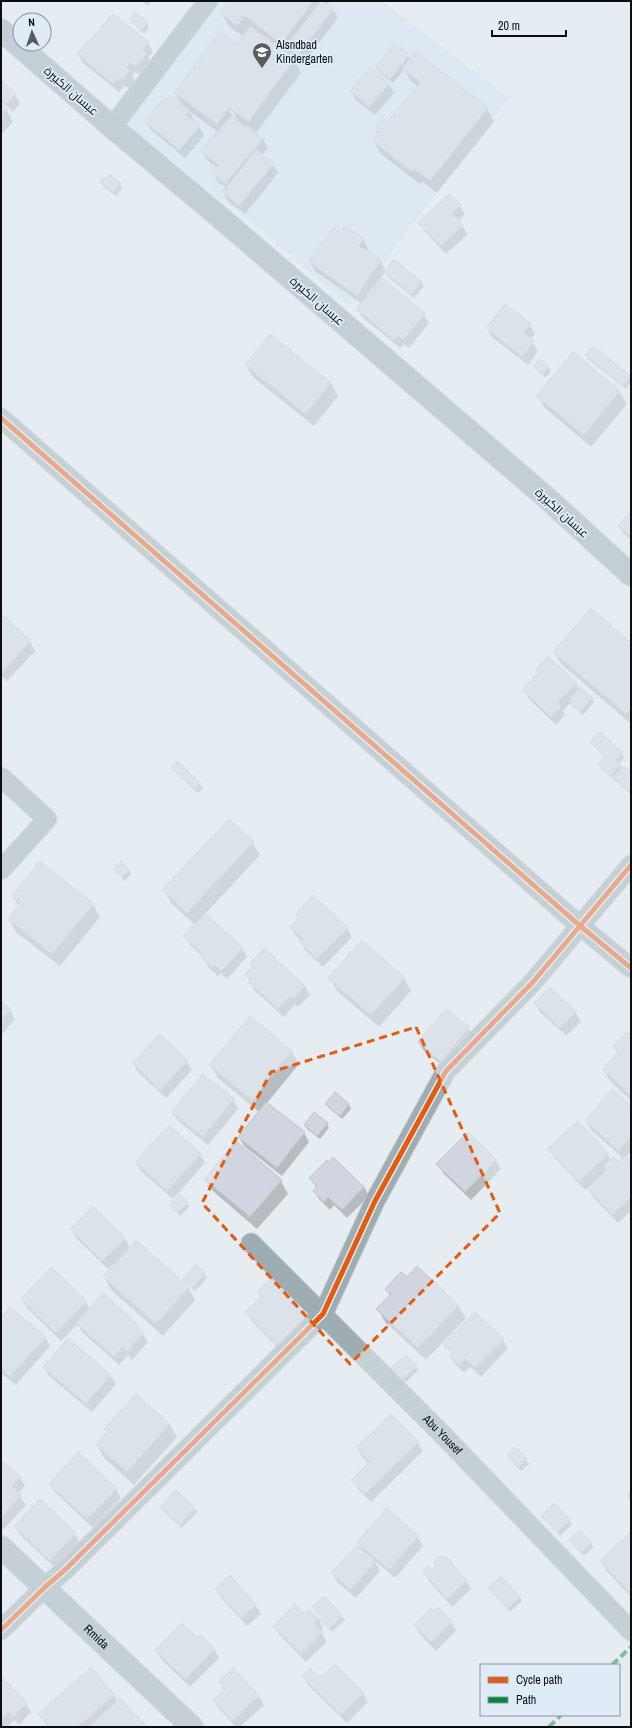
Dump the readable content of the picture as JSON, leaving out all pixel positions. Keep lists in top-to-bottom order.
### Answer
{
  "streets": {
    "main road": ["عبسان الكبيرة"],
    "street": ["Abu Yousef", "Rmida"]
  },
  "places": {
    "school or university": ["Alsndbad Kindergarten"]
  },
  "legend": ["Cycle path", "Path"],
  "scale_bar": "20 m",
  "north": "top"
}
